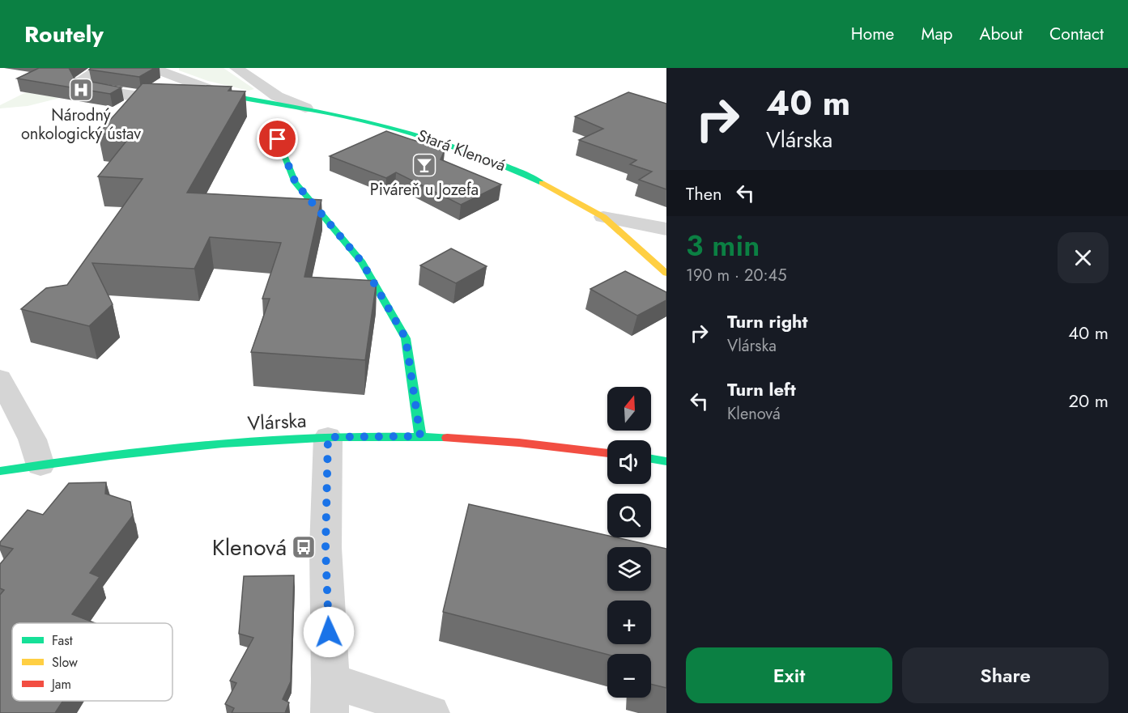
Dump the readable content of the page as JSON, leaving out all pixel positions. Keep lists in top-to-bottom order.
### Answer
{
  "streets": {
    "street": ["Stará Klenová", "Vlárska"]
  },
  "places": {
    "hospital": ["Národný onkologický ústav"],
    "bar": ["Piváreň u Jozefa"],
    "bus stop": ["Klenová"]
  },
  "legend": ["Fast", "Slow", "Jam"],
  "north": "top",
  "page": {
    "header": "Routely",
    "nav": [
      "Home",
      "Map",
      "About",
      "Contact"
    ],
    "turn": ["40 m", "Vlárska"],
    "then": "Then",
    "heading": ["3 min", "190 m · 20:45"],
    "list": [
      {
        "name": "Turn right",
        "note": "Vlárska",
        "value": "40 m"
      },
      {
        "name": "Turn left",
        "note": "Klenová",
        "value": "20 m"
      }
    ],
    "map_buttons": ["+", "−"],
    "buttons": ["Exit", "Share"]
  }
}
